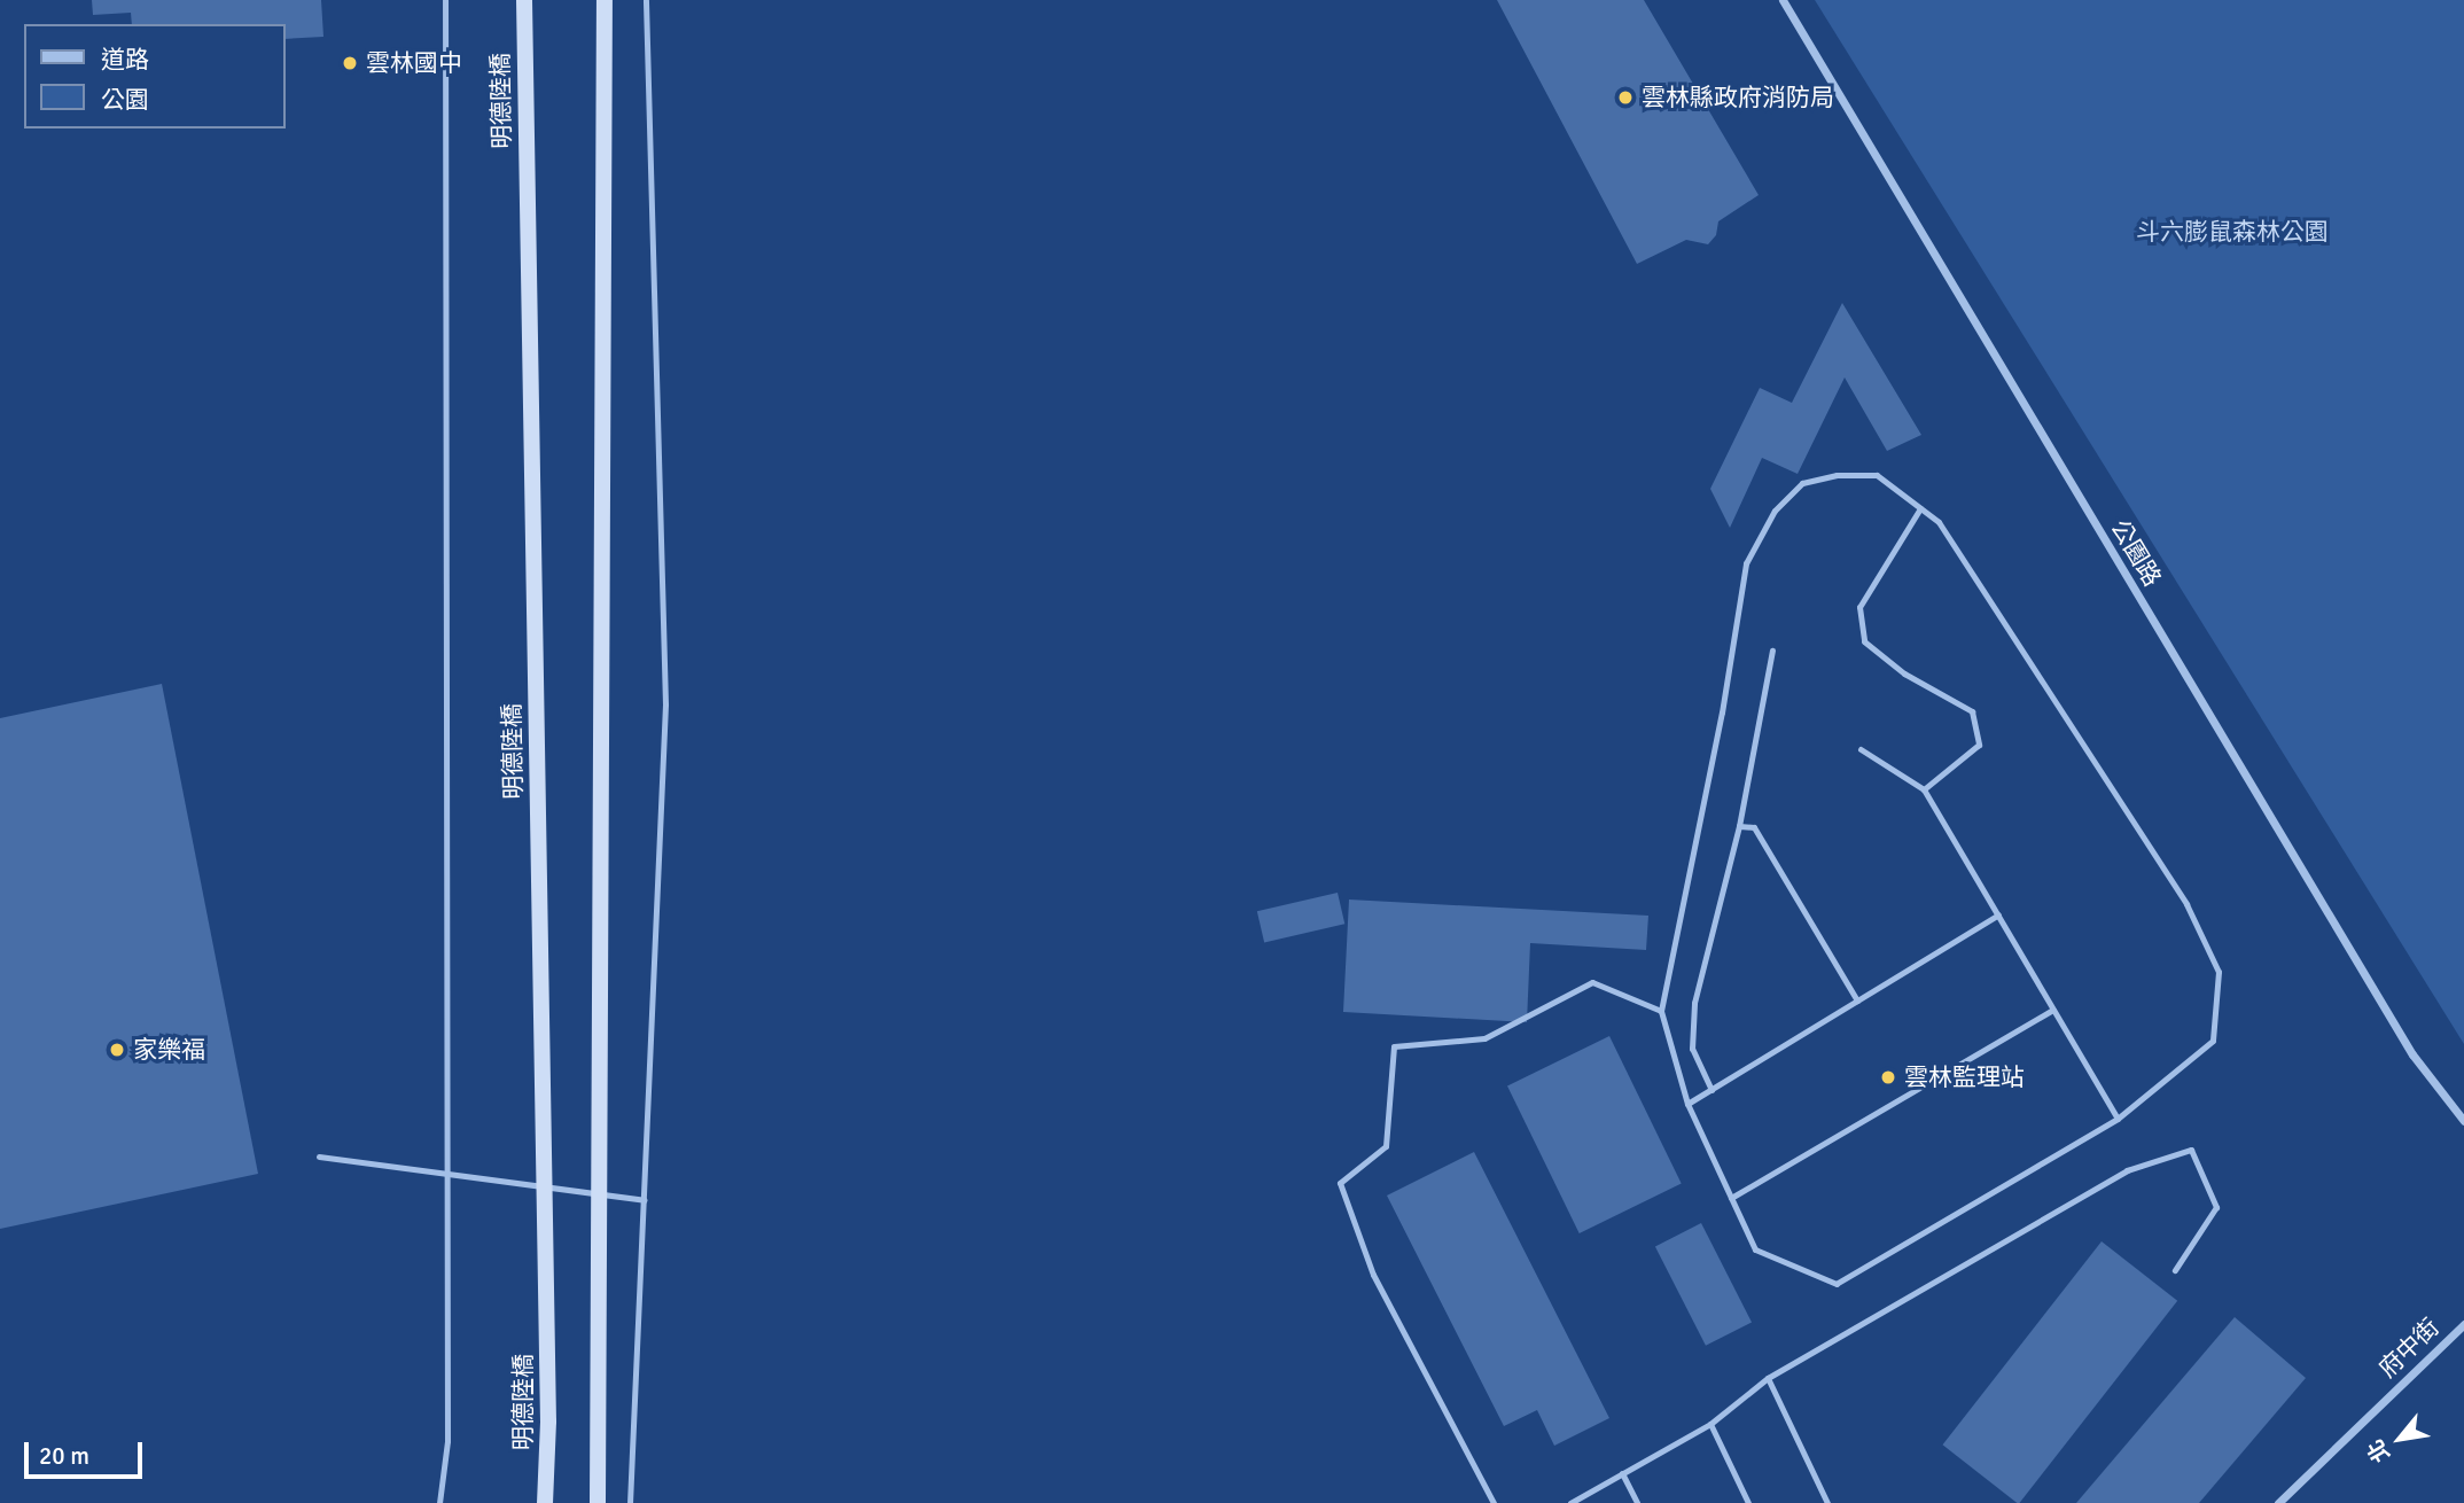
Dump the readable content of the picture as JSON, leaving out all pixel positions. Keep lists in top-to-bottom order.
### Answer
{
  "streets": {
    "main road": ["明德陸橋"],
    "street": ["公園路", "府中街"]
  },
  "parks": ["斗六膨鼠森林公園"],
  "places": [
    "雲林國中",
    "雲林縣政府消防局",
    "家樂福",
    "雲林監理站"
  ],
  "legend": ["道路", "公園"],
  "scale_bar": "20 m",
  "north": "bottom left"
}
